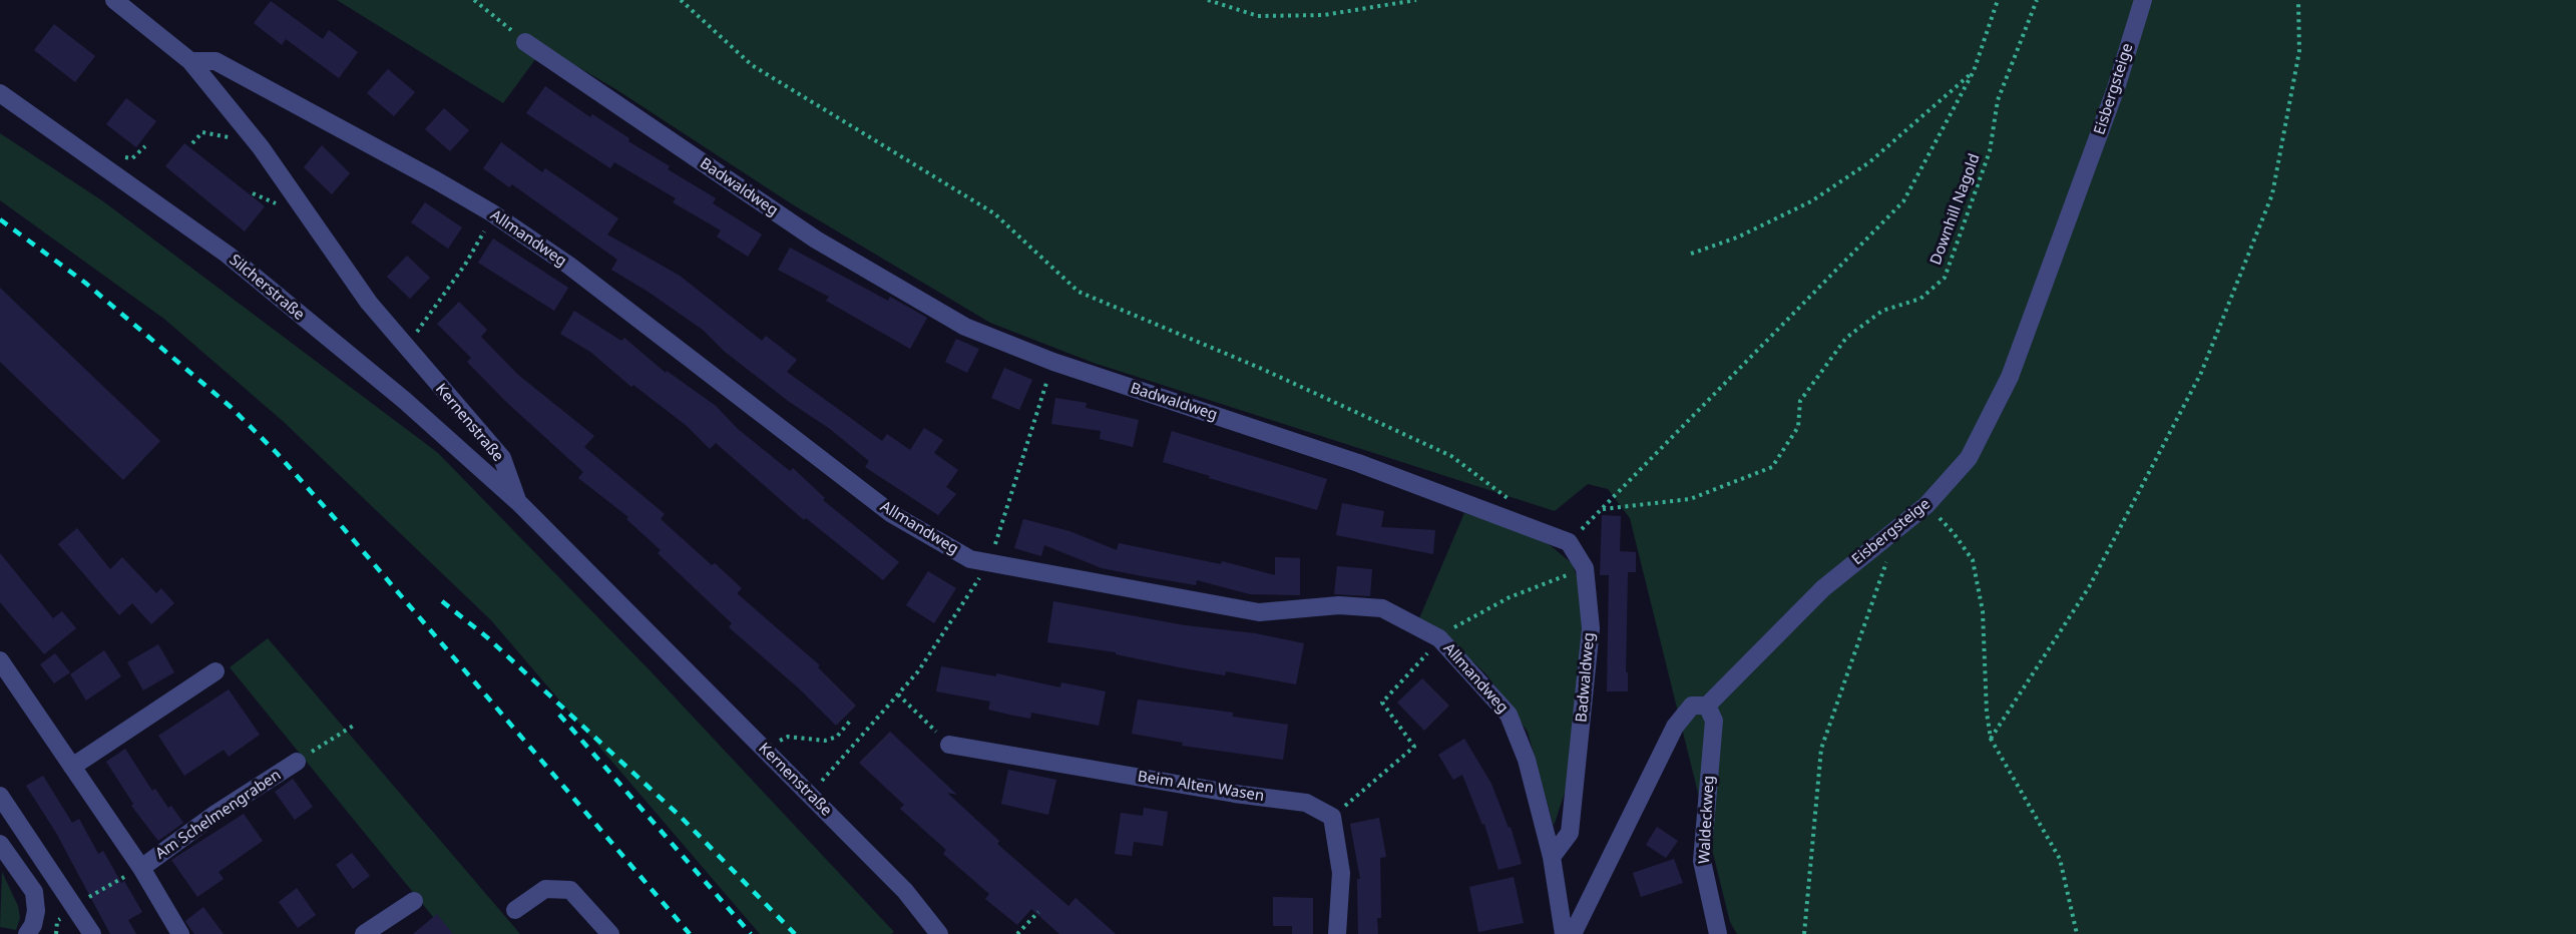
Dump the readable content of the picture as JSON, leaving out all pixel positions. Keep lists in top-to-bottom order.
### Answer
{
  "streets": {
    "street": [
      "Eisbergsteige",
      "Badwaldweg",
      "Allmandweg",
      "Silcherstraße",
      "Kernenstraße",
      "Beim Alten Wasen",
      "Am Schelmengraben",
      "Waldeckweg"
    ],
    "path": ["Downhill Nagold"]
  },
  "crossings": [
    ["Eisbergsteige", "Waldeckweg"],
    ["Badwaldweg", "Allmandweg"],
    ["Allmandweg", "Kernenstraße"],
    ["Silcherstraße", "Kernenstraße"]
  ]
}
